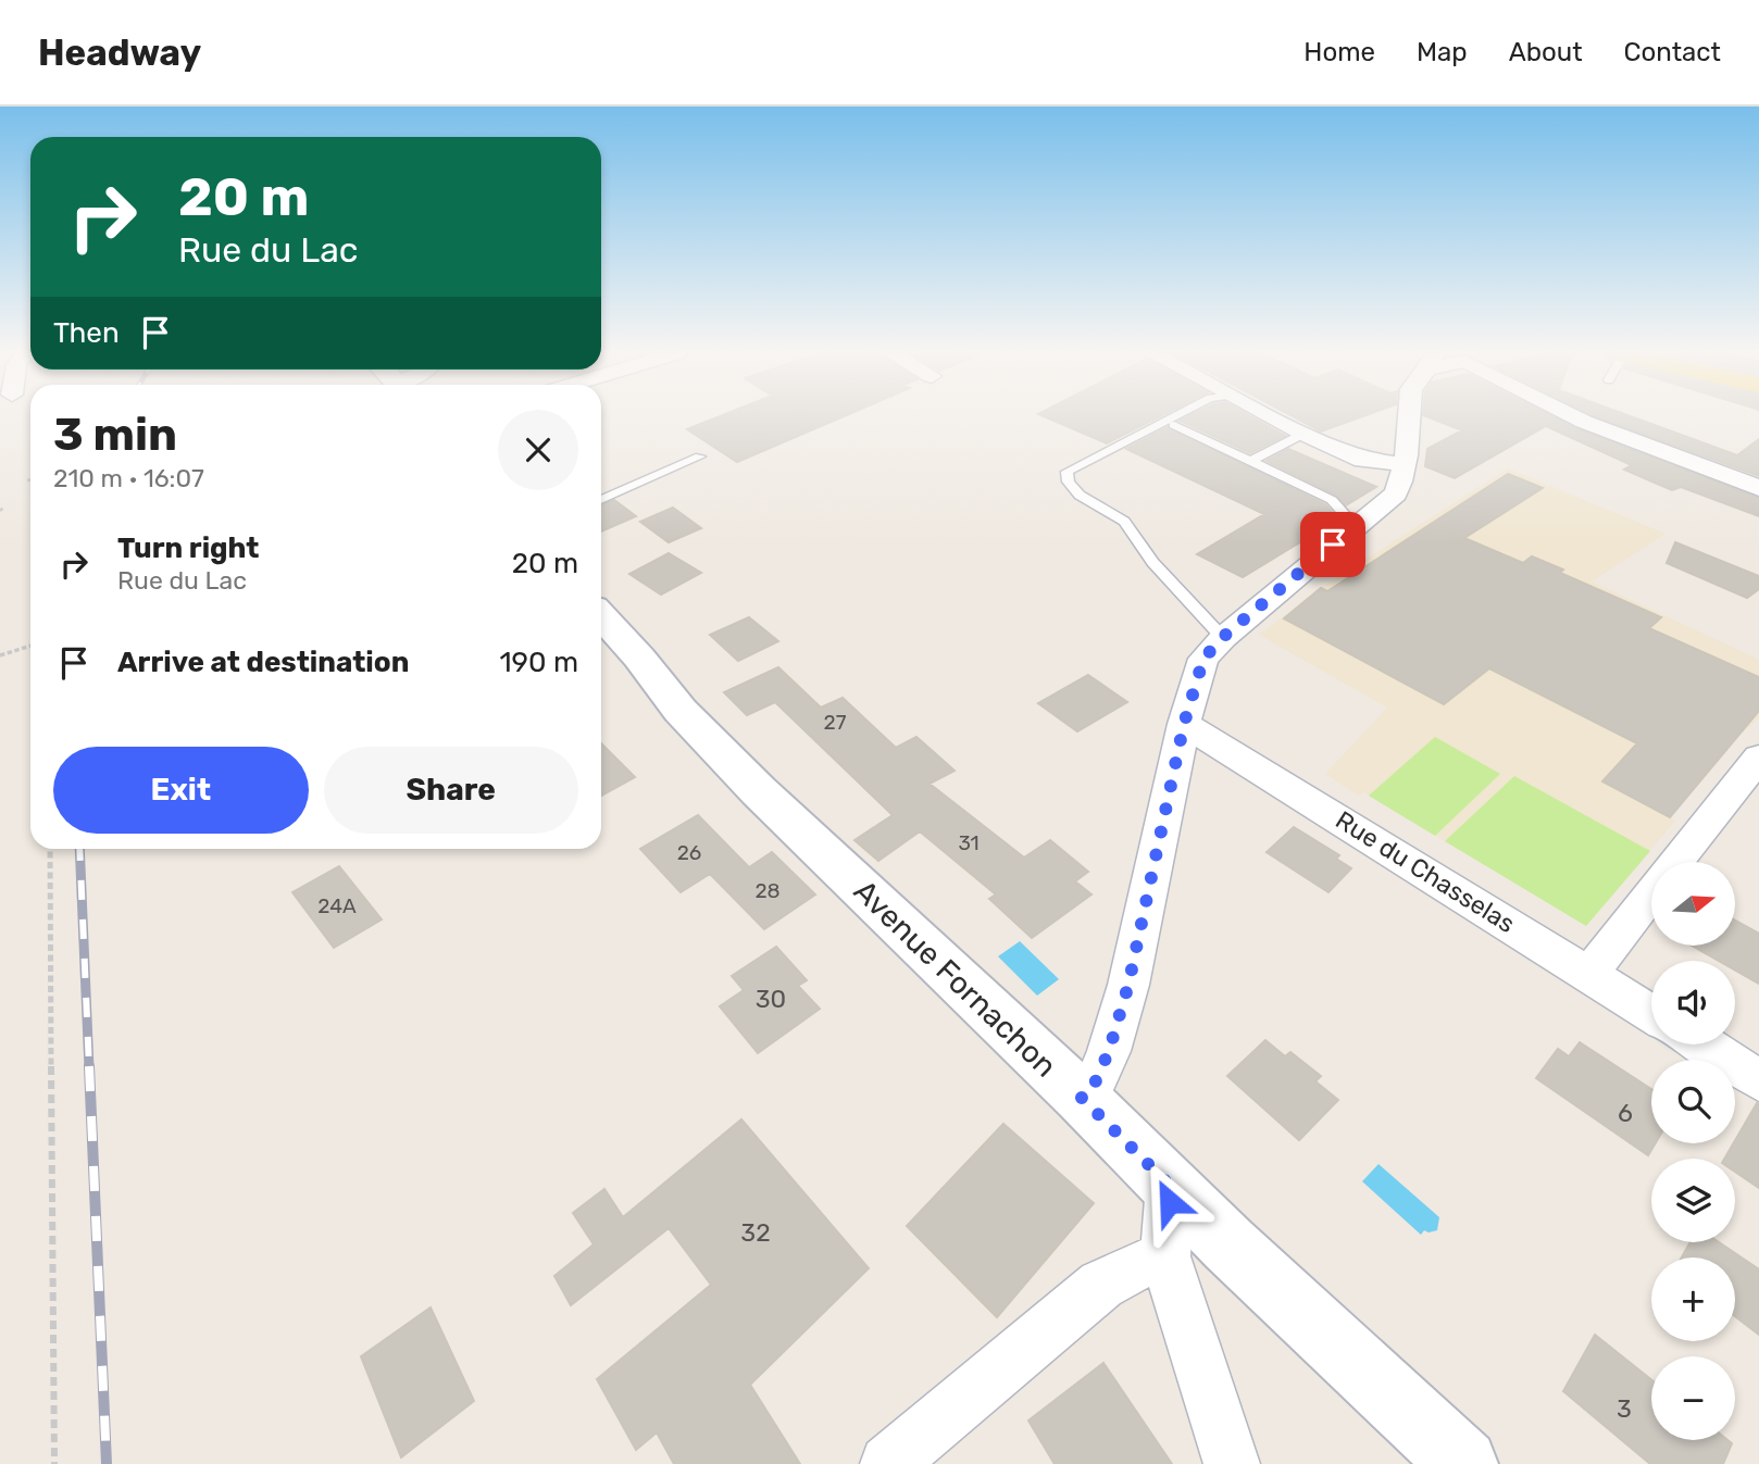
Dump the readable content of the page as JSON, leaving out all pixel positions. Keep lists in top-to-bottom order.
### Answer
{
  "streets": {
    "street": ["Rue du Chasselas", "Avenue Fornachon"]
  },
  "house_numbers": [
    "27",
    "31",
    "26",
    "28",
    "24A",
    "30",
    "6",
    "32",
    "3"
  ],
  "north": "right",
  "page": {
    "header": "Headway",
    "nav": [
      "Home",
      "Map",
      "About",
      "Contact"
    ],
    "turn": ["20 m", "Rue du Lac"],
    "then": "Then",
    "heading": ["3 min", "210 m · 16:07"],
    "list": [
      {
        "name": "Turn right",
        "note": "Rue du Lac",
        "value": "20 m"
      },
      {
        "name": "Arrive at destination",
        "value": "190 m"
      }
    ],
    "buttons": ["Exit", "Share"],
    "map_buttons": ["+", "−"]
  }
}
